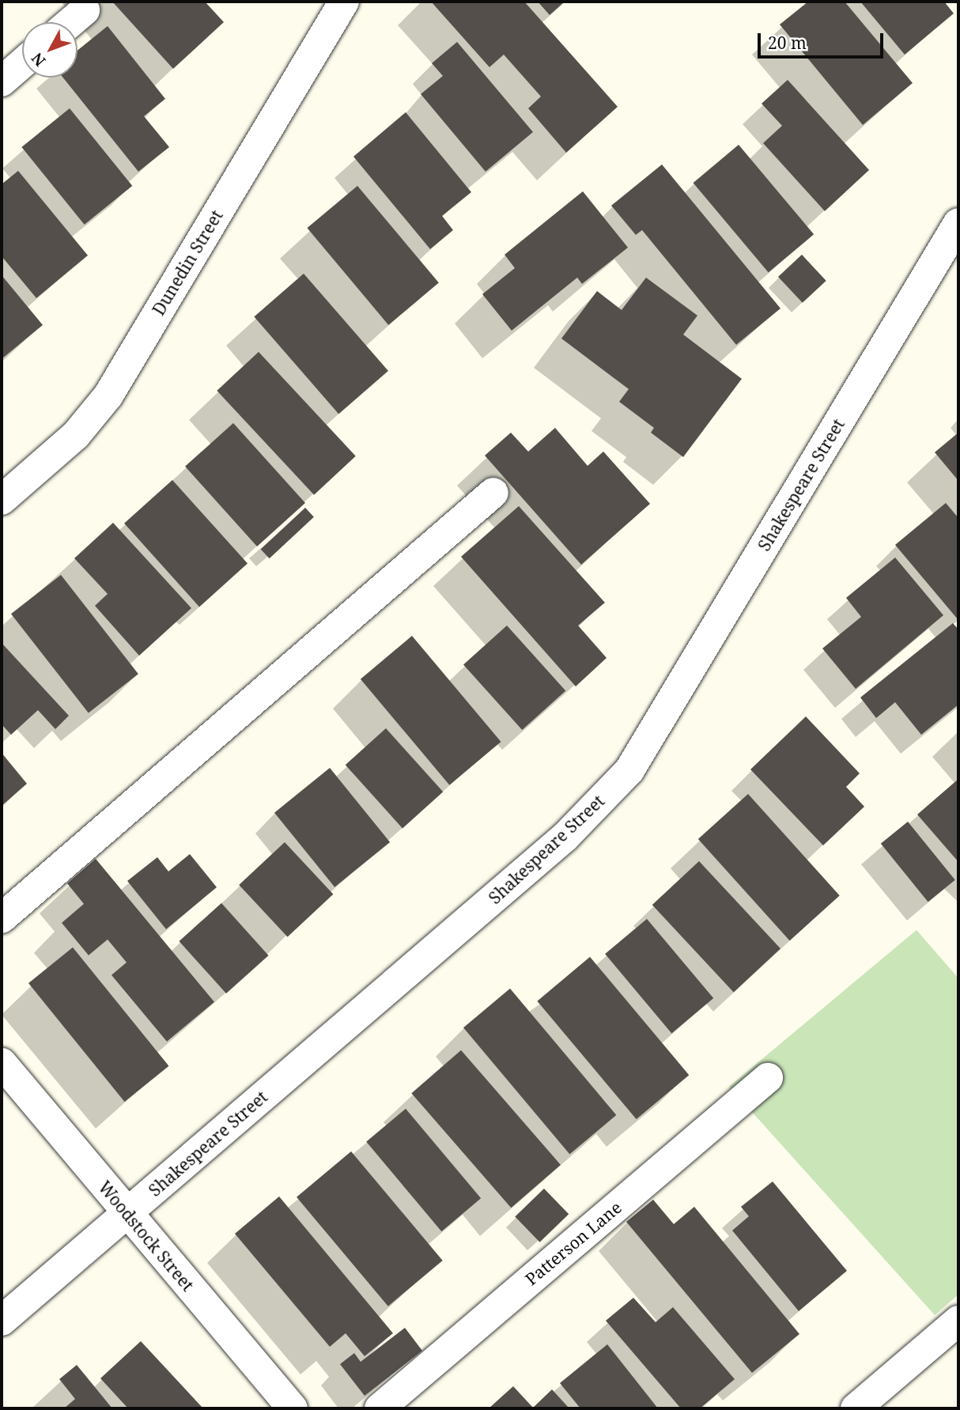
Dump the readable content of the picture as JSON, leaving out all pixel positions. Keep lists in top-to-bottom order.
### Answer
{
  "streets": {
    "street": [
      "Dunedin Street",
      "Shakespeare Street",
      "Woodstock Street",
      "Patterson Lane"
    ]
  },
  "crossings": [
    ["Shakespeare Street", "Woodstock Street"]
  ],
  "scale_bar": "20 m",
  "north": "bottom left"
}
